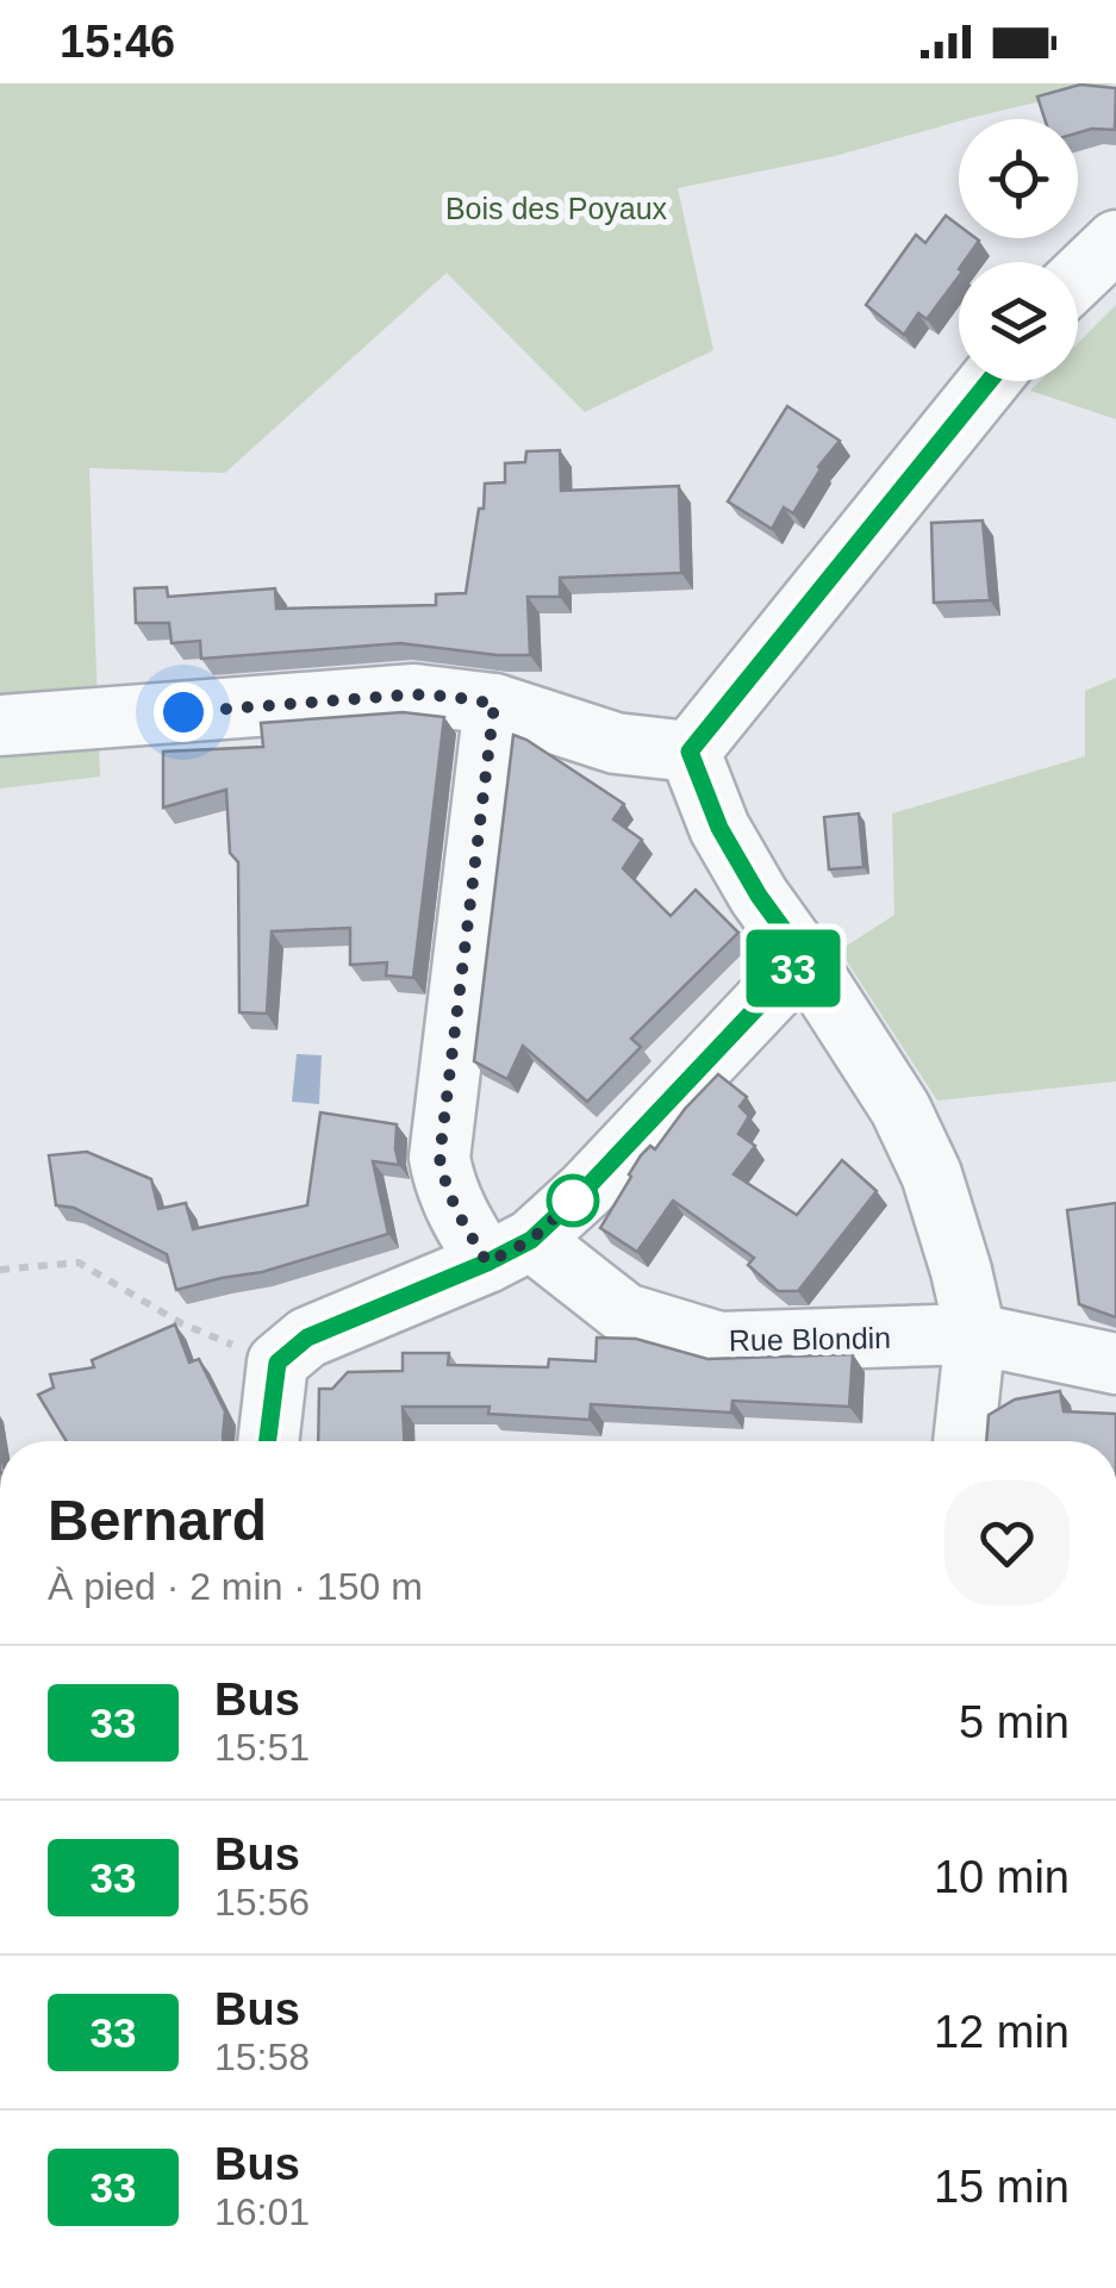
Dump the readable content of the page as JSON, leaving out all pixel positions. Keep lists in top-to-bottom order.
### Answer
{
  "streets": {
    "street": ["Rue Blondin"]
  },
  "parks": ["Bois des Poyaux"],
  "lines": ["bus line 33"],
  "page": {
    "status": "15:46",
    "on_map": "33",
    "heading": ["Bernard", "À pied · 2 min · 150 m"],
    "list": [
      {
        "mark": "33",
        "name": "Bus",
        "note": "15:51",
        "value": "5 min"
      },
      {
        "mark": "33",
        "name": "Bus",
        "note": "15:56",
        "value": "10 min"
      },
      {
        "mark": "33",
        "name": "Bus",
        "note": "15:58",
        "value": "12 min"
      },
      {
        "mark": "33",
        "name": "Bus",
        "note": "16:01",
        "value": "15 min"
      }
    ]
  }
}
